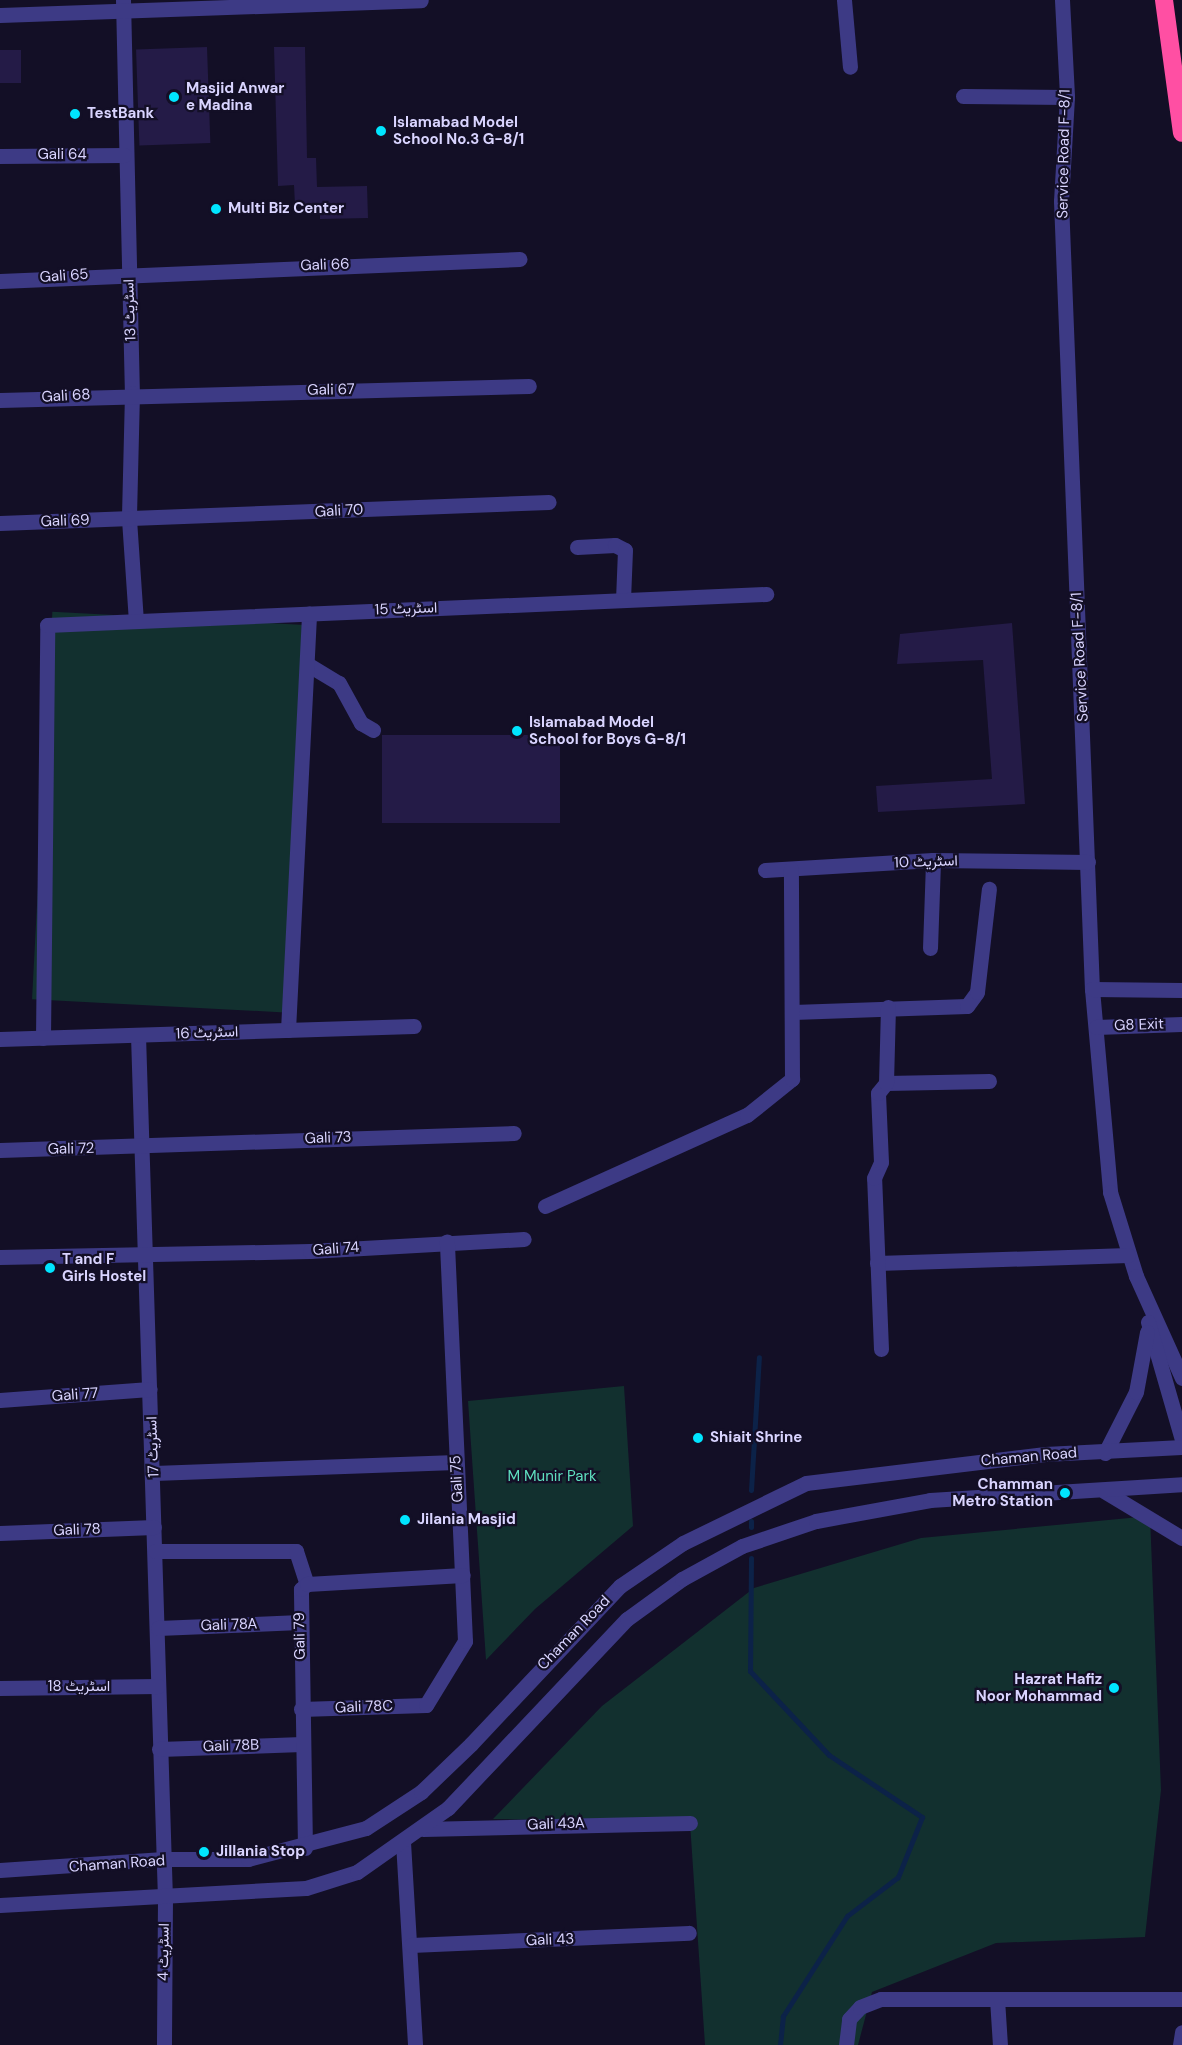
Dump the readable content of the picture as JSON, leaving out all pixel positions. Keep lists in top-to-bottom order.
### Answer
{
  "streets": {
    "street": [
      "Service Road F-8/1",
      "Gali 64",
      "Gali 66",
      "Gali 65",
      "اسٹریٹ 13",
      "Gali 67",
      "Gali 68",
      "Gali 70",
      "Gali 69",
      "اسٹریٹ 15",
      "اسٹریٹ 10",
      "G8 Exit",
      "اسٹریٹ 16",
      "Gali 73",
      "Gali 72",
      "Gali 74",
      "Gali 77",
      "اسٹریٹ 17",
      "Chaman Road",
      "Gali 75",
      "Gali 78",
      "Gali 78A",
      "Gali 79",
      "اسٹریٹ 18",
      "Gali 78C",
      "Gali 78B",
      "Gali 43A",
      "Gali 43",
      "اسٹریٹ 4"
    ]
  },
  "crossings": [
    ["Service Road F-8/1", "اسٹریٹ 10"],
    ["Service Road F-8/1", "G8 Exit"],
    ["Gali 64", "اسٹریٹ 13"],
    ["Gali 66", "Gali 65"],
    ["Gali 66", "اسٹریٹ 13"],
    ["Gali 65", "اسٹریٹ 13"],
    ["اسٹریٹ 13", "Gali 67"],
    ["اسٹریٹ 13", "Gali 68"],
    ["اسٹریٹ 13", "Gali 70"],
    ["اسٹریٹ 13", "Gali 69"],
    ["اسٹریٹ 13", "اسٹریٹ 15"],
    ["Gali 67", "Gali 68"],
    ["Gali 70", "Gali 69"],
    ["اسٹریٹ 15", "اسٹریٹ 16"],
    ["اسٹریٹ 16", "اسٹریٹ 17"],
    ["Gali 73", "Gali 72"],
    ["Gali 73", "اسٹریٹ 17"],
    ["Gali 72", "اسٹریٹ 17"],
    ["Gali 74", "اسٹریٹ 17"],
    ["Gali 74", "Gali 75"],
    ["Gali 77", "اسٹریٹ 17"],
    ["اسٹریٹ 17", "Chaman Road"],
    ["اسٹریٹ 17", "Gali 78"],
    ["اسٹریٹ 17", "Gali 78A"],
    ["اسٹریٹ 17", "اسٹریٹ 18"],
    ["اسٹریٹ 17", "Gali 78B"],
    ["اسٹریٹ 17", "اسٹریٹ 4"],
    ["Chaman Road", "Gali 79"],
    ["Chaman Road", "Gali 43A"],
    ["Chaman Road", "اسٹریٹ 4"],
    ["Gali 75", "Gali 78C"],
    ["Gali 78A", "Gali 79"],
    ["Gali 79", "Gali 78C"],
    ["Gali 79", "Gali 78B"]
  ],
  "parks": ["M Munir Park"],
  "places": [
    "Masjid Anwar e Madina",
    "TestBank",
    "Islamabad Model School No.3 G-8/1",
    "Multi Biz Center",
    "Islamabad Model School for Boys G-8/1",
    "T and F Girls Hostel",
    "Shiait Shrine",
    "Chamman Metro Station",
    "Jilania Masjid",
    "Hazrat Hafiz Noor Mohammad",
    "Jillania Stop"
  ]
}
